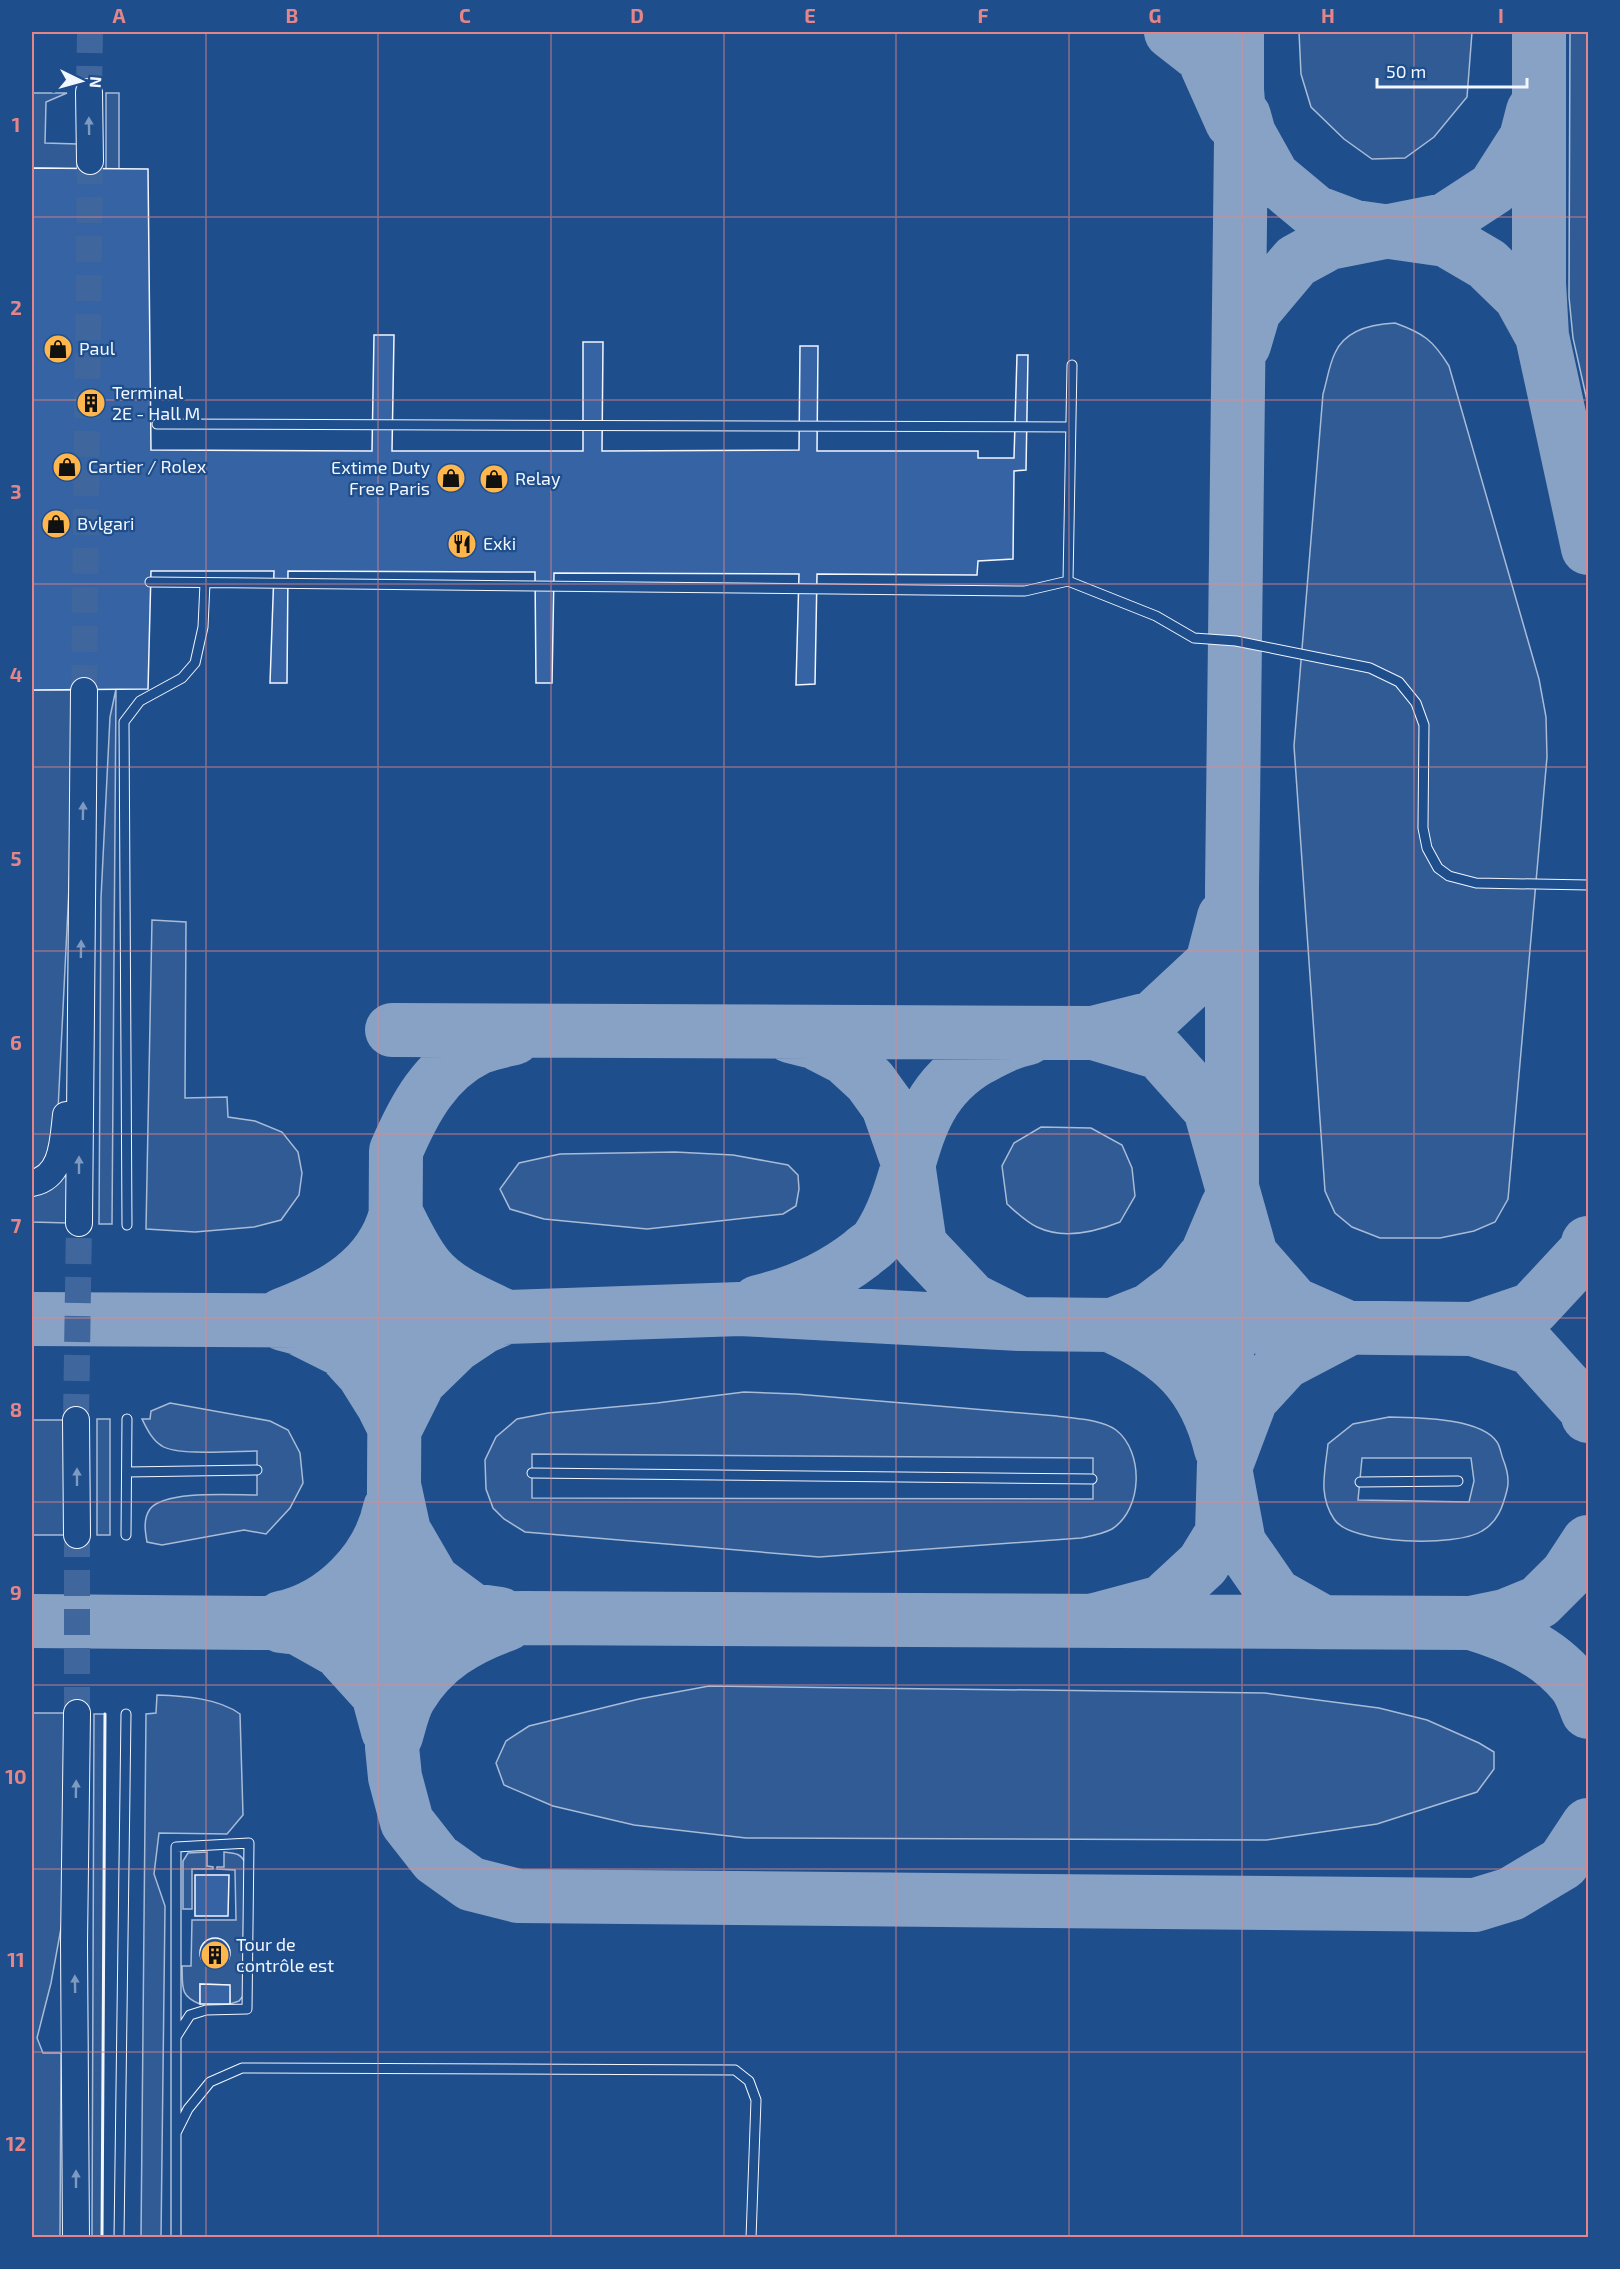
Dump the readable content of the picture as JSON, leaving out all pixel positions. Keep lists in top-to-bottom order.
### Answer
{
  "places": {
    "shop": [
      "Paul",
      "Cartier / Rolex",
      "Extime Duty Free Paris",
      "Relay",
      "Bvlgari"
    ],
    "building": ["Terminal 2E - Hall M", "Tour de contrôle est"],
    "restaurant": ["Exki"]
  },
  "scale_bar": "50 m",
  "north": "right",
  "grid": {
    "columns": [
      "A",
      "B",
      "C",
      "D",
      "E",
      "F",
      "G",
      "H",
      "I"
    ],
    "rows": [
      "1",
      "2",
      "3",
      "4",
      "5",
      "6",
      "7",
      "8",
      "9",
      "10",
      "11",
      "12"
    ]
  }
}
